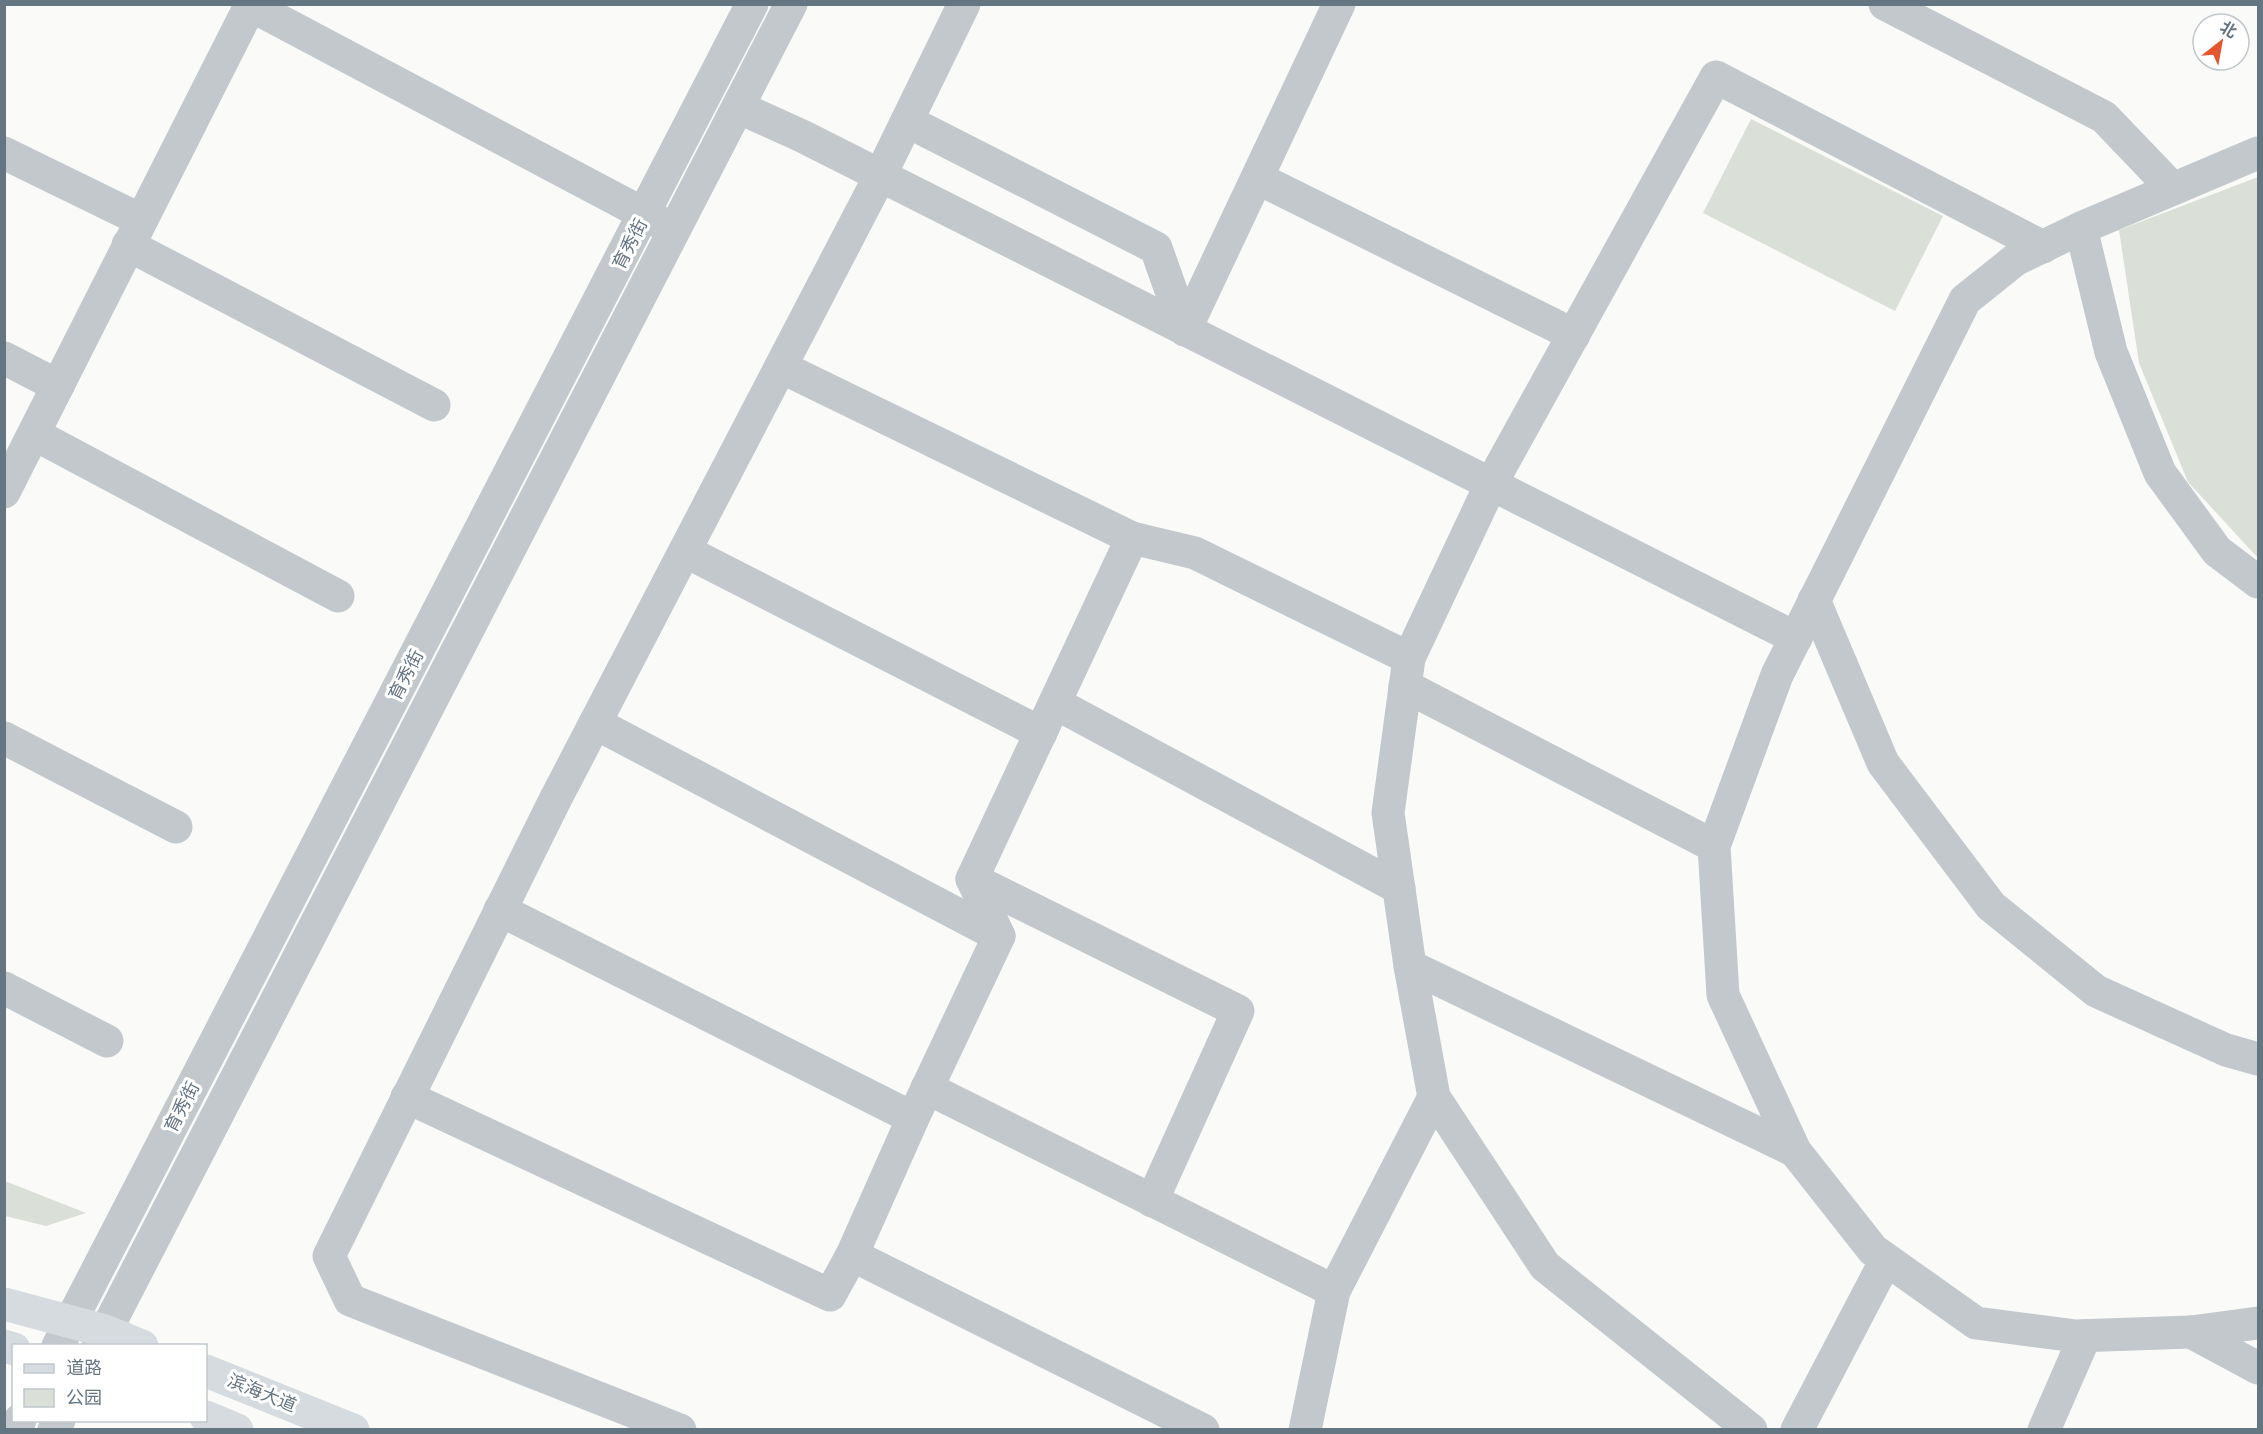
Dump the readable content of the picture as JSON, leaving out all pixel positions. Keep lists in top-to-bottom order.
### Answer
{
  "streets": {
    "main road": ["滨海大道"],
    "street": ["育秀街"]
  },
  "legend": ["道路", "公园"],
  "north": "top right"
}
